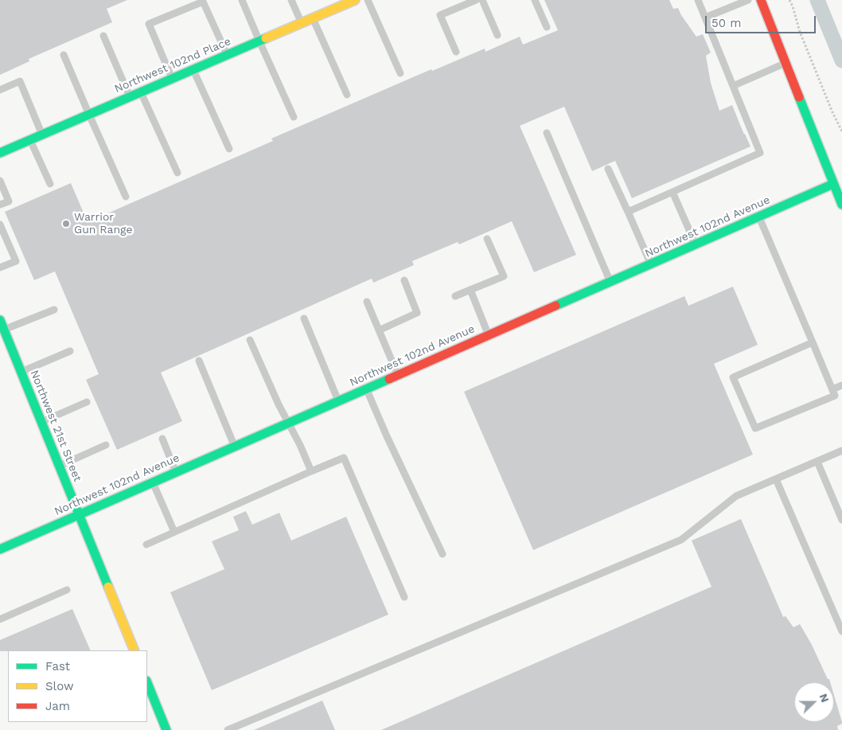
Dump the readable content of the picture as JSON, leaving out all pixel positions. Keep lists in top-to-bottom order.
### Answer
{
  "streets": {
    "street": ["Northwest 102nd Place", "Northwest 102nd Avenue", "Northwest 21st Street"]
  },
  "crossings": [
    ["Northwest 102nd Avenue", "Northwest 21st Street"]
  ],
  "places": ["Warrior Gun Range"],
  "legend": ["Fast", "Slow", "Jam"],
  "scale_bar": "50 m",
  "north": "right"
}
